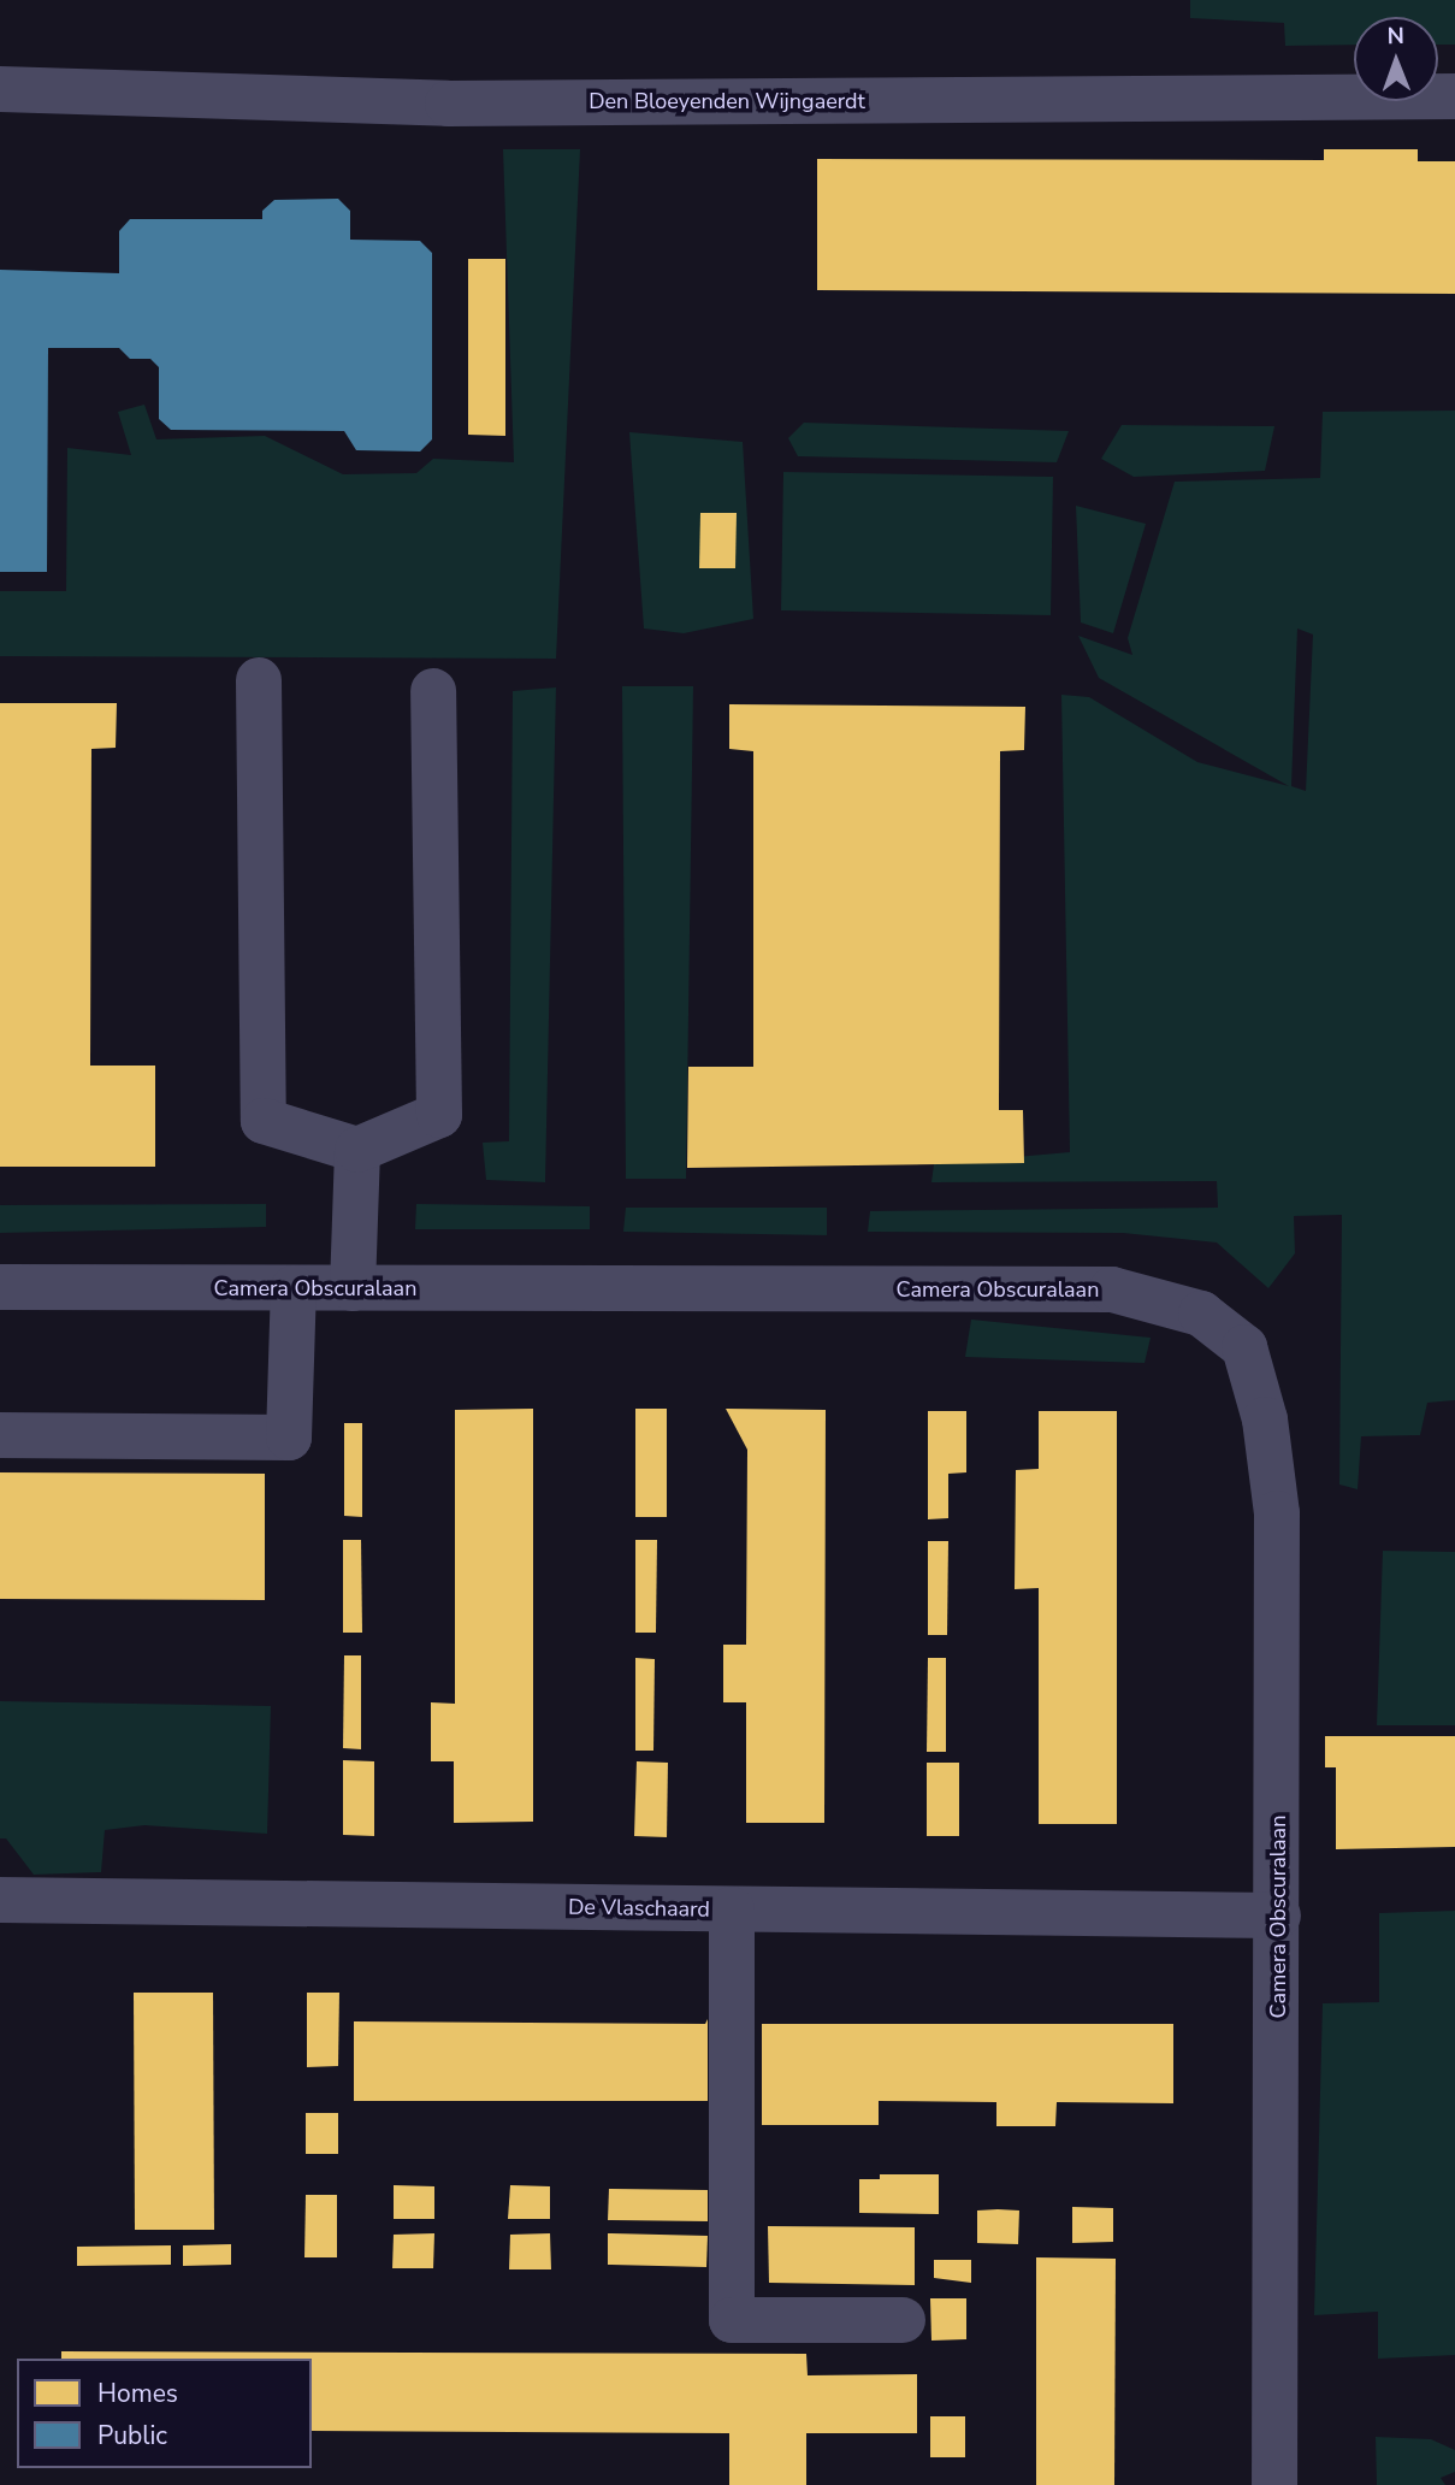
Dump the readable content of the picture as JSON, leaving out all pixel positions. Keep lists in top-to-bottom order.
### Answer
{
  "streets": {
    "street": ["Den Bloeyenden Wijngaerdt", "Camera Obscuralaan", "De Vlaschaard"]
  },
  "crossings": [
    ["Camera Obscuralaan", "De Vlaschaard"]
  ],
  "legend": ["Homes", "Public"],
  "north": "top"
}
